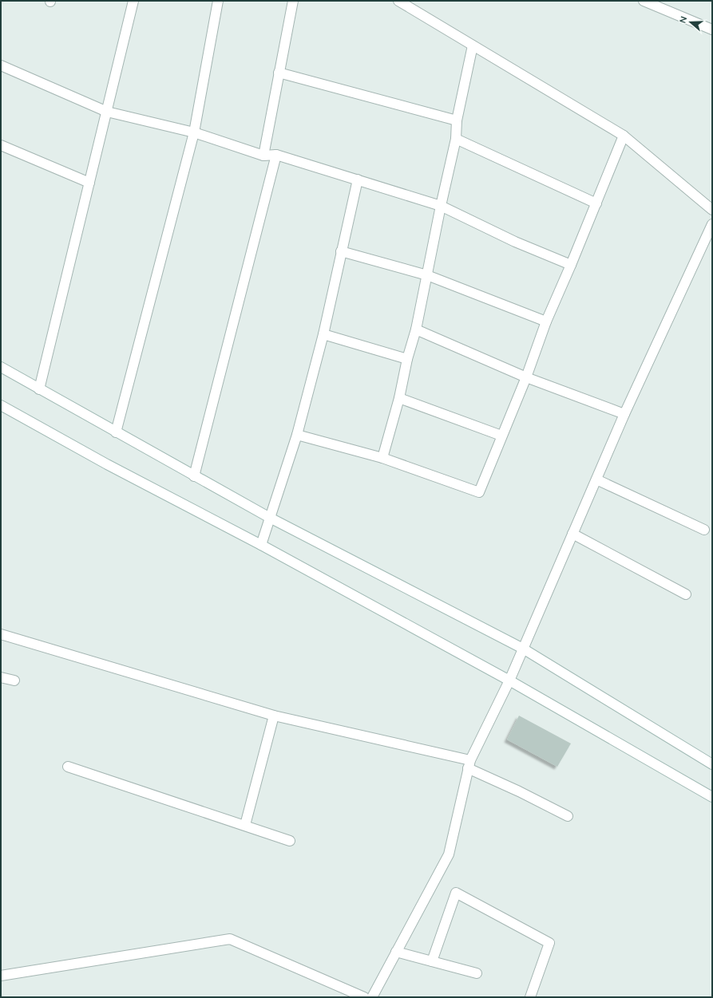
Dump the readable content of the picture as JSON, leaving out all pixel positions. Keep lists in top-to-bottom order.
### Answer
{
  "north": "left"
}
